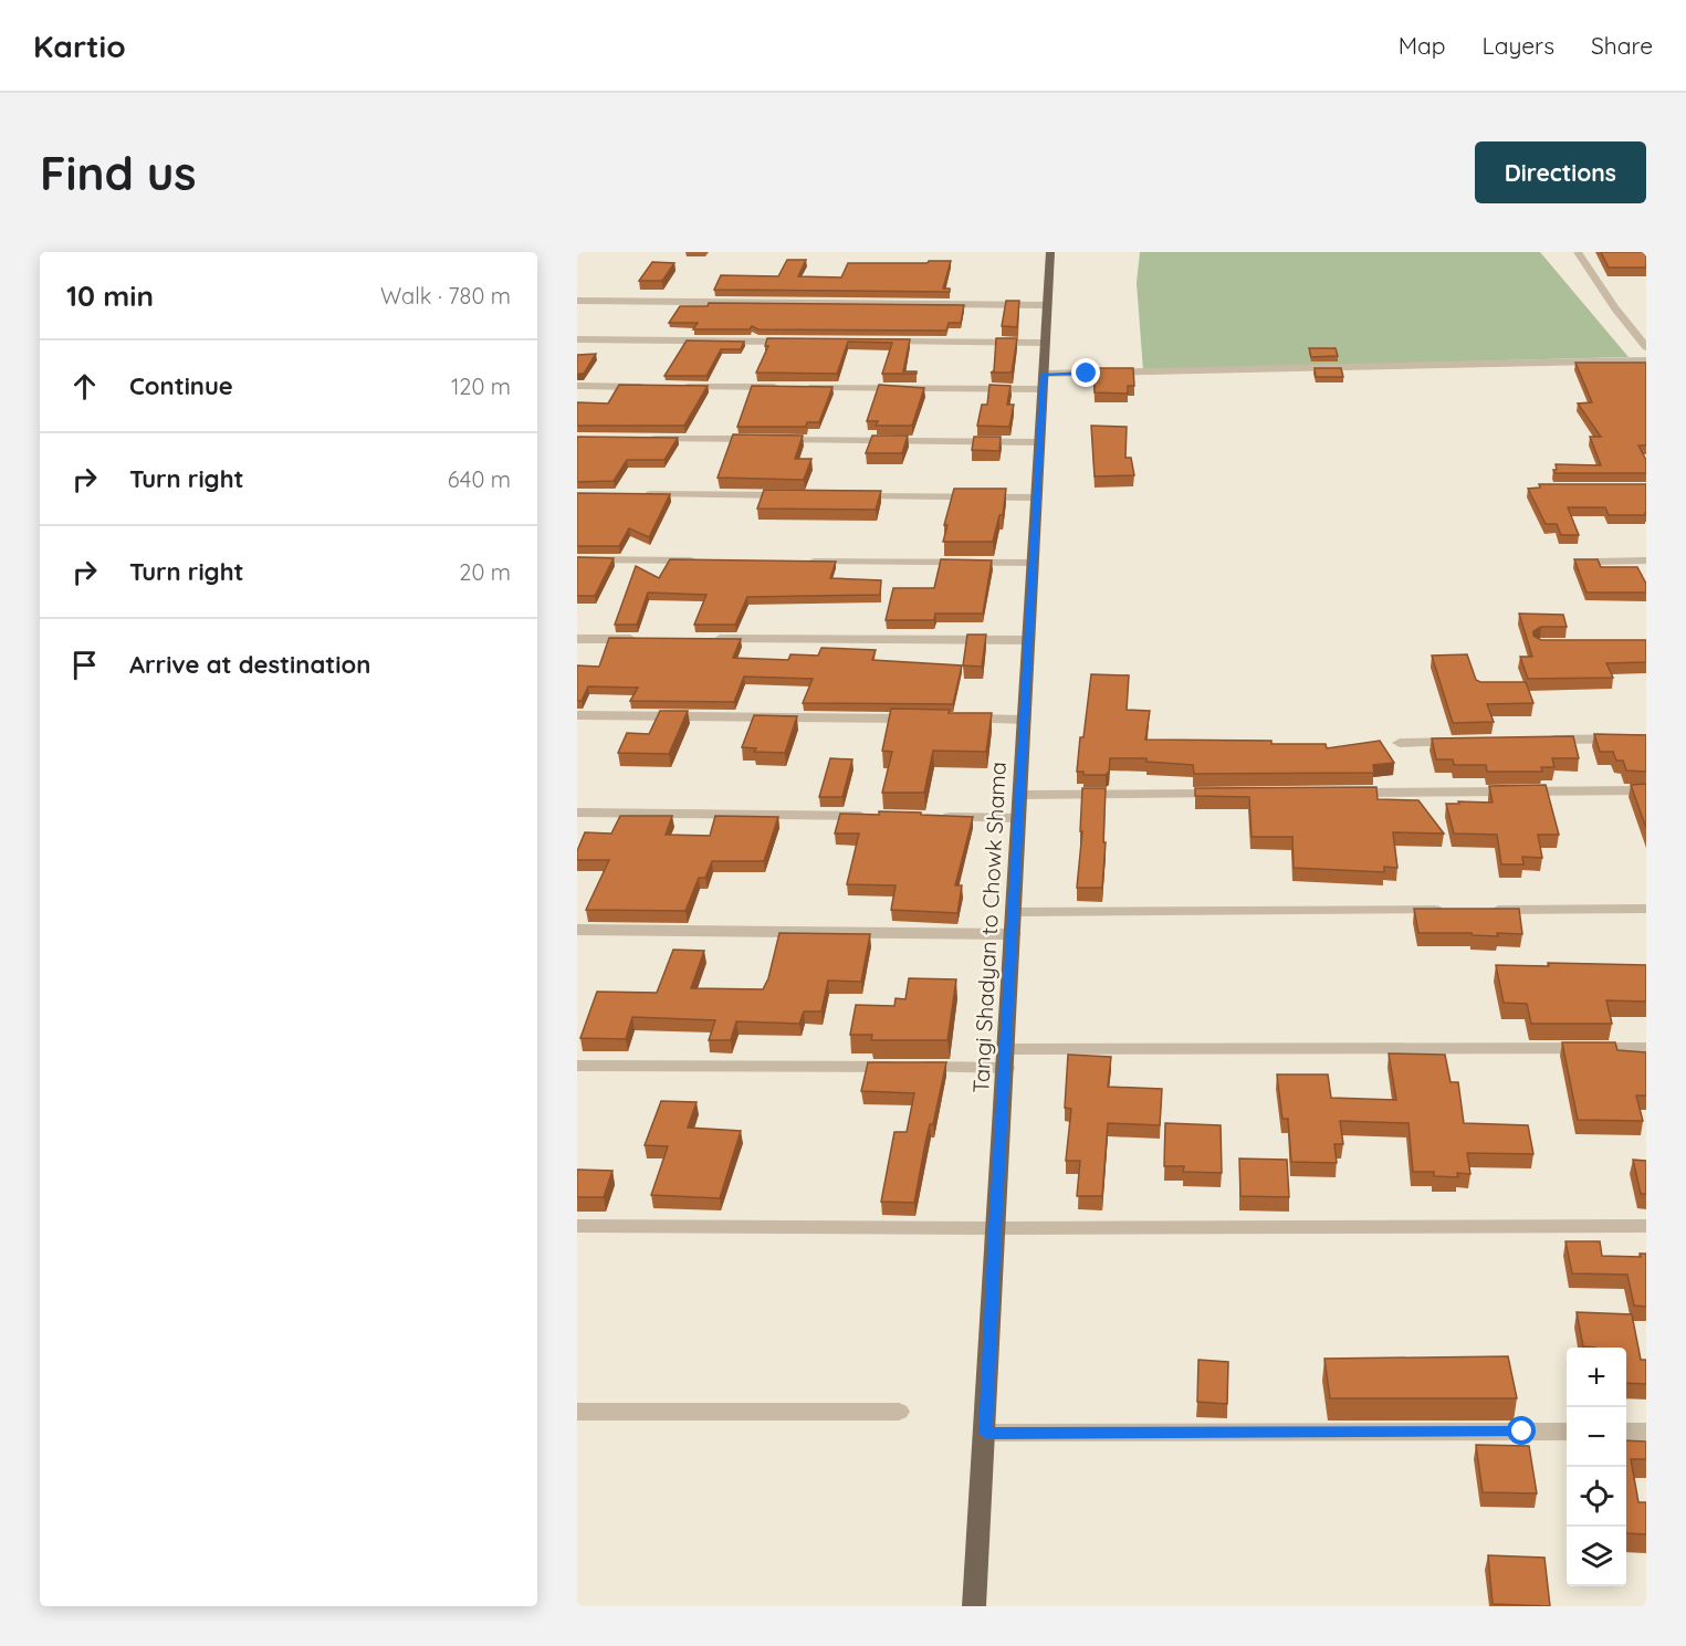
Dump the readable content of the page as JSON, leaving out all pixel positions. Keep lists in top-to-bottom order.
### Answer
{
  "streets": {
    "main road": ["Tangi Shadyan to Chowk Shama"]
  },
  "page": {
    "header": "Kartio",
    "nav": ["Map", "Layers", "Share"],
    "buttons": "Directions",
    "title": "Find us",
    "heading": ["10 min", "Walk · 780 m"],
    "list": [
      ["Continue", "120 m"],
      ["Turn right", "640 m"],
      ["Turn right", "20 m"],
      "Arrive at destination"
    ],
    "map_buttons": ["+", "−"]
  }
}
